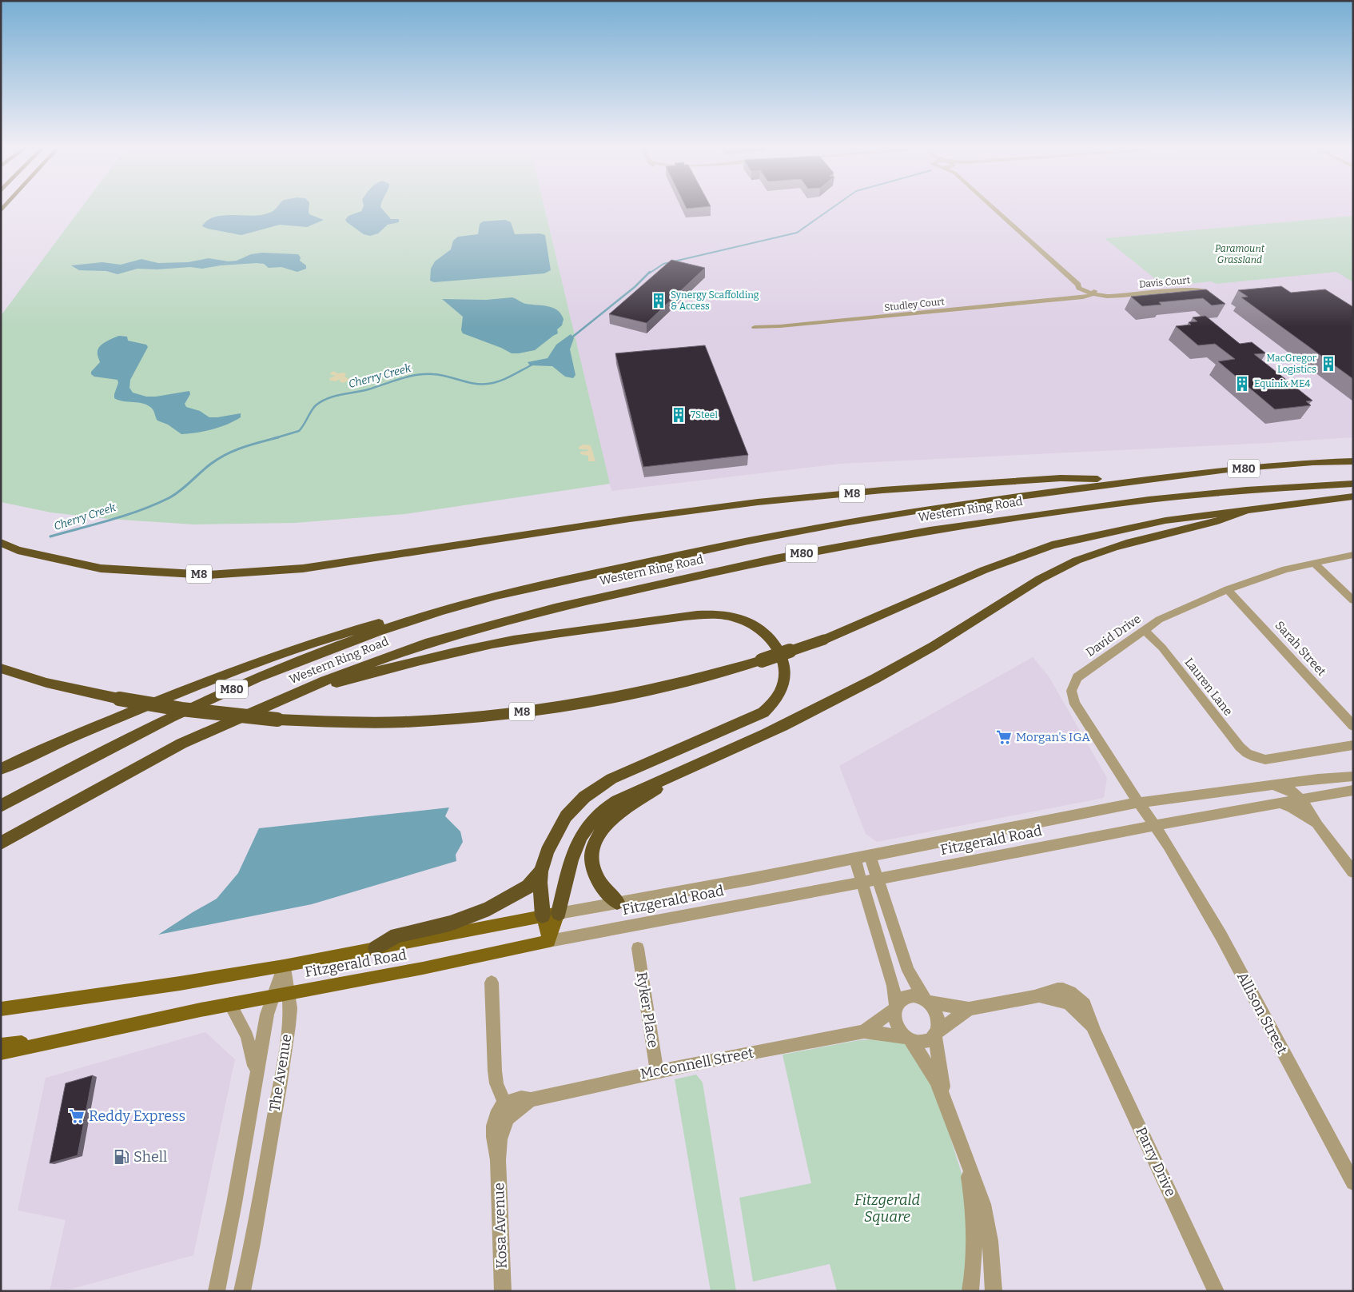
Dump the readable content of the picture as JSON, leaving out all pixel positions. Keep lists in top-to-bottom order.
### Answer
{
  "streets": {
    "highway": ["M80", "M8", "Western Ring Road"],
    "main road": ["Fitzgerald Road"],
    "street": [
      "Davis Court",
      "Studley Court",
      "David Drive",
      "Sarah Street",
      "Lauren Lane",
      "Ryker Place",
      "Allison Street",
      "McConnell Street",
      "The Avenue",
      "Parry Drive",
      "Kosa Avenue"
    ]
  },
  "crossings": [
    ["Davis Court", "Studley Court"],
    ["M8", "Western Ring Road"],
    ["David Drive", "Sarah Street"],
    ["David Drive", "Lauren Lane"],
    ["David Drive", "Fitzgerald Road"],
    ["David Drive", "Allison Street"],
    ["Fitzgerald Road", "The Avenue"],
    ["Ryker Place", "McConnell Street"],
    ["McConnell Street", "Kosa Avenue"]
  ],
  "water": ["Cherry Creek"],
  "parks": ["Paramount Grassland", "Fitzgerald Square"],
  "places": {
    "building": [
      "Synergy Scaffolding & Access",
      "MacGregor Logistics",
      "Equinix ME4",
      "7Steel"
    ],
    "supermarket": ["Morgan's IGA", "Reddy Express"],
    "fuel station": ["Shell"]
  }
}
